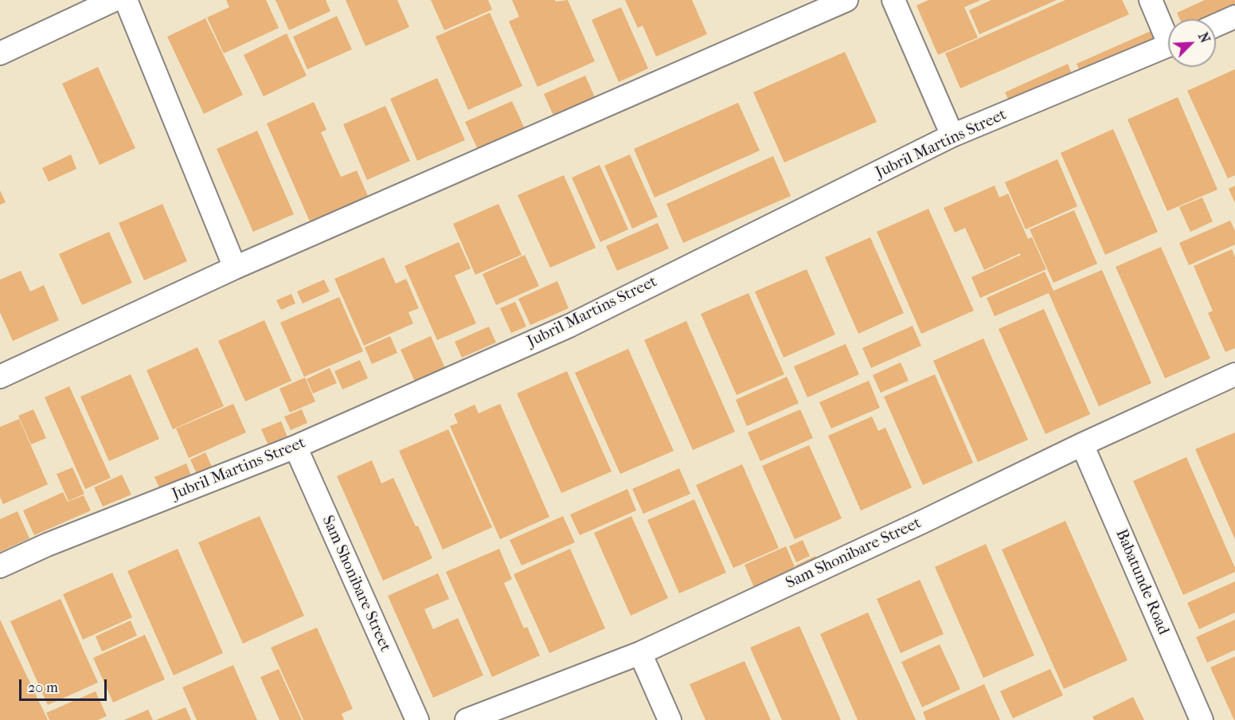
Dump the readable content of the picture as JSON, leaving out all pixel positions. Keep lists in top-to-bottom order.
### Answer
{
  "streets": {
    "street": ["Jubril Martins Street", "Sam Shonibare Street", "Babatunde Road"]
  },
  "crossings": [
    ["Jubril Martins Street", "Sam Shonibare Street"],
    ["Sam Shonibare Street", "Babatunde Road"]
  ],
  "scale_bar": "20 m",
  "north": "top right"
}
